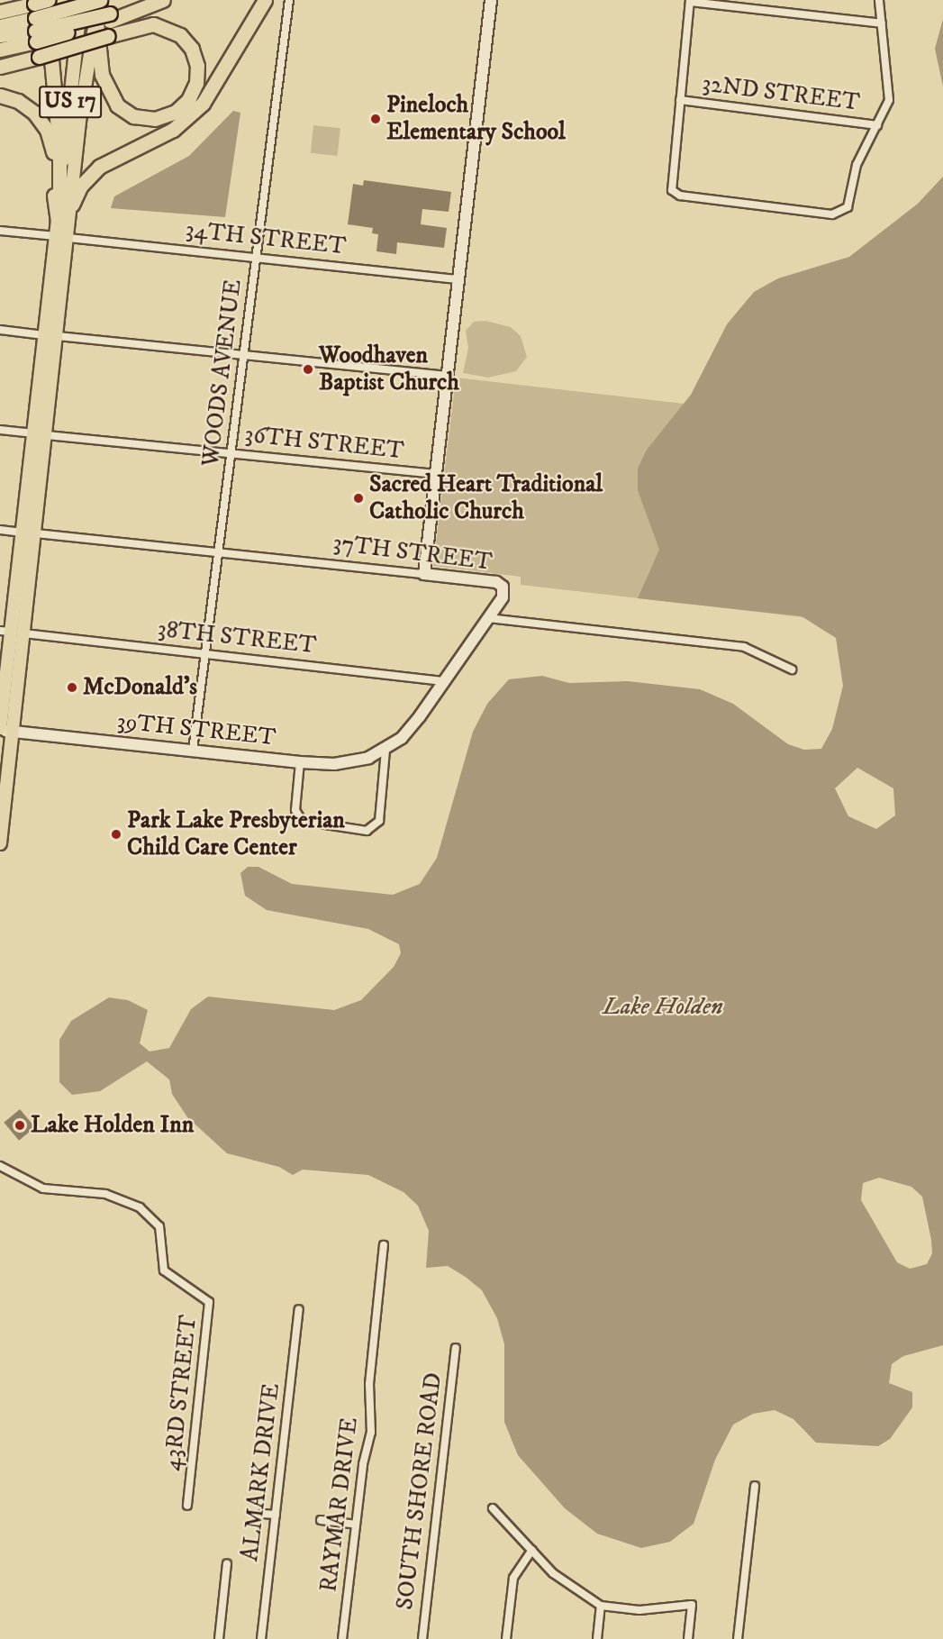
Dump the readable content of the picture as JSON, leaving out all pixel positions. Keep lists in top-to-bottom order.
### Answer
{
  "streets": {
    "main road": ["US 17"],
    "street": [
      "32ND STREET",
      "34TH STREET",
      "WOODS AVENUE",
      "36TH STREET",
      "37TH STREET",
      "38TH STREET",
      "39TH STREET",
      "43RD STREET",
      "ALMARK DRIVE",
      "SOUTH SHORE ROAD",
      "RAYMAR DRIVE"
    ]
  },
  "crossings": [
    ["US 17", "34TH STREET"],
    ["US 17", "36TH STREET"],
    ["US 17", "37TH STREET"],
    ["US 17", "38TH STREET"],
    ["US 17", "39TH STREET"],
    ["34TH STREET", "WOODS AVENUE"],
    ["WOODS AVENUE", "36TH STREET"],
    ["WOODS AVENUE", "37TH STREET"],
    ["WOODS AVENUE", "38TH STREET"],
    ["WOODS AVENUE", "39TH STREET"]
  ],
  "water": ["Lake Holden"],
  "places": [
    "Pineloch Elementary School",
    "Woodhaven Baptist Church",
    "Sacred Heart Traditional Catholic Church",
    "McDonald's",
    "Park Lake Presbyterian Child Care Center",
    "Lake Holden Inn"
  ]
}
